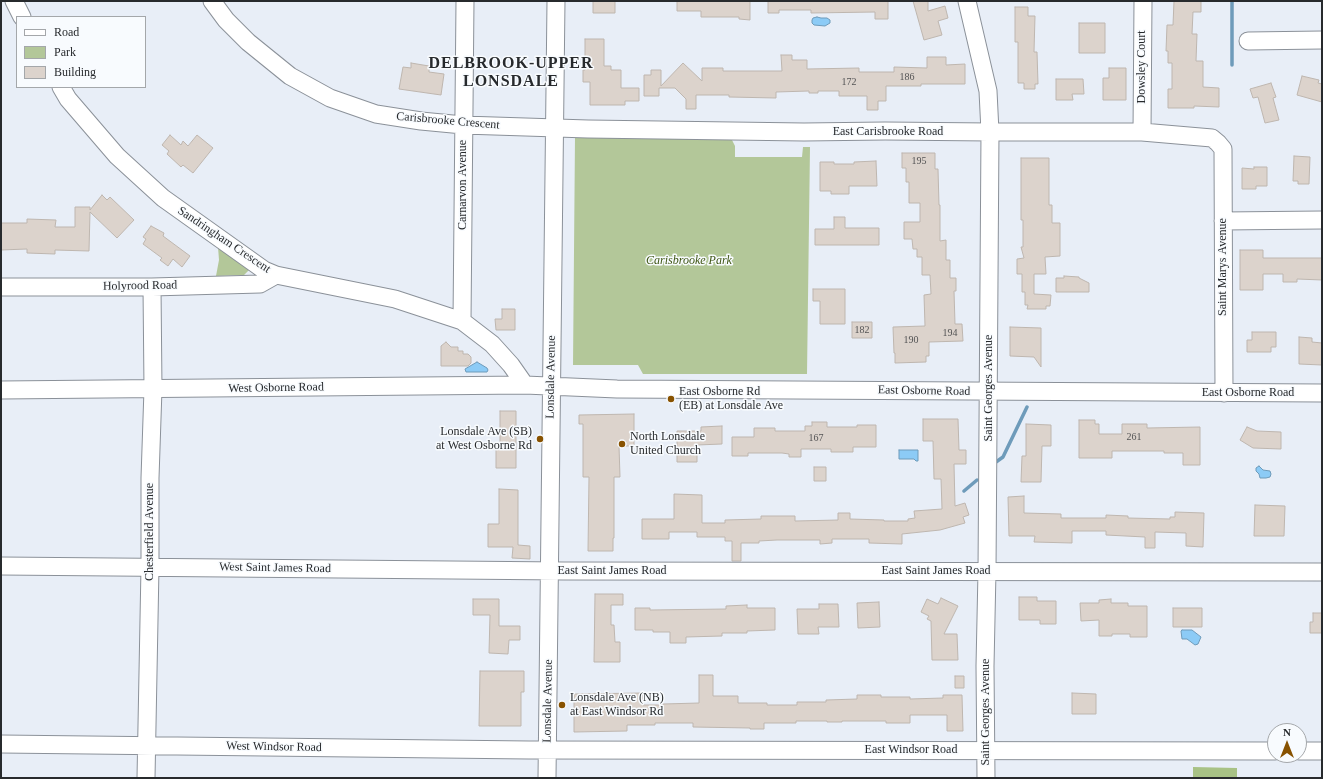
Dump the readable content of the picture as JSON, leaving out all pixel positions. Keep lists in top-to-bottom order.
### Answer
{
  "streets": {
    "street": [
      "Dowsley Court",
      "Carisbrooke Crescent",
      "East Carisbrooke Road",
      "Carnarvon Avenue",
      "Sandringham Crescent",
      "Saint Marys Avenue",
      "Holyrood Road",
      "Lonsdale Avenue",
      "West Osborne Road",
      "Saint Georges Avenue",
      "East Osborne Road",
      "Chesterfield Avenue",
      "West Saint James Road",
      "East Saint James Road",
      "West Windsor Road",
      "East Windsor Road"
    ]
  },
  "crossings": [
    ["Dowsley Court", "East Carisbrooke Road"],
    ["Carisbrooke Crescent", "East Carisbrooke Road"],
    ["Carisbrooke Crescent", "Carnarvon Avenue"],
    ["Carisbrooke Crescent", "Lonsdale Avenue"],
    ["East Carisbrooke Road", "Saint Marys Avenue"],
    ["East Carisbrooke Road", "Lonsdale Avenue"],
    ["East Carisbrooke Road", "Saint Georges Avenue"],
    ["Carnarvon Avenue", "Sandringham Crescent"],
    ["Sandringham Crescent", "Holyrood Road"],
    ["Sandringham Crescent", "West Osborne Road"],
    ["Saint Marys Avenue", "East Osborne Road"],
    ["Holyrood Road", "Chesterfield Avenue"],
    ["Lonsdale Avenue", "West Osborne Road"],
    ["Lonsdale Avenue", "East Osborne Road"],
    ["Lonsdale Avenue", "West Saint James Road"],
    ["Lonsdale Avenue", "East Saint James Road"],
    ["Lonsdale Avenue", "West Windsor Road"],
    ["Lonsdale Avenue", "East Windsor Road"],
    ["West Osborne Road", "East Osborne Road"],
    ["West Osborne Road", "Chesterfield Avenue"],
    ["Saint Georges Avenue", "East Osborne Road"],
    ["Saint Georges Avenue", "East Saint James Road"],
    ["Saint Georges Avenue", "East Windsor Road"],
    ["Chesterfield Avenue", "West Saint James Road"],
    ["Chesterfield Avenue", "West Windsor Road"],
    ["West Saint James Road", "East Saint James Road"],
    ["West Windsor Road", "East Windsor Road"]
  ],
  "districts": ["DELBROOK-UPPER LONSDALE"],
  "parks": ["Carisbrooke Park"],
  "places": [
    "East Osborne Rd (EB) at Lonsdale Ave",
    "Lonsdale Ave (SB) at West Osborne Rd",
    "North Lonsdale United Church",
    "Lonsdale Ave (NB) at East Windsor Rd"
  ],
  "house_numbers": [
    "186",
    "172",
    "195",
    "182",
    "194",
    "190",
    "261",
    "167"
  ],
  "legend": ["Road", "Park", "Building"],
  "north": "top"
}
